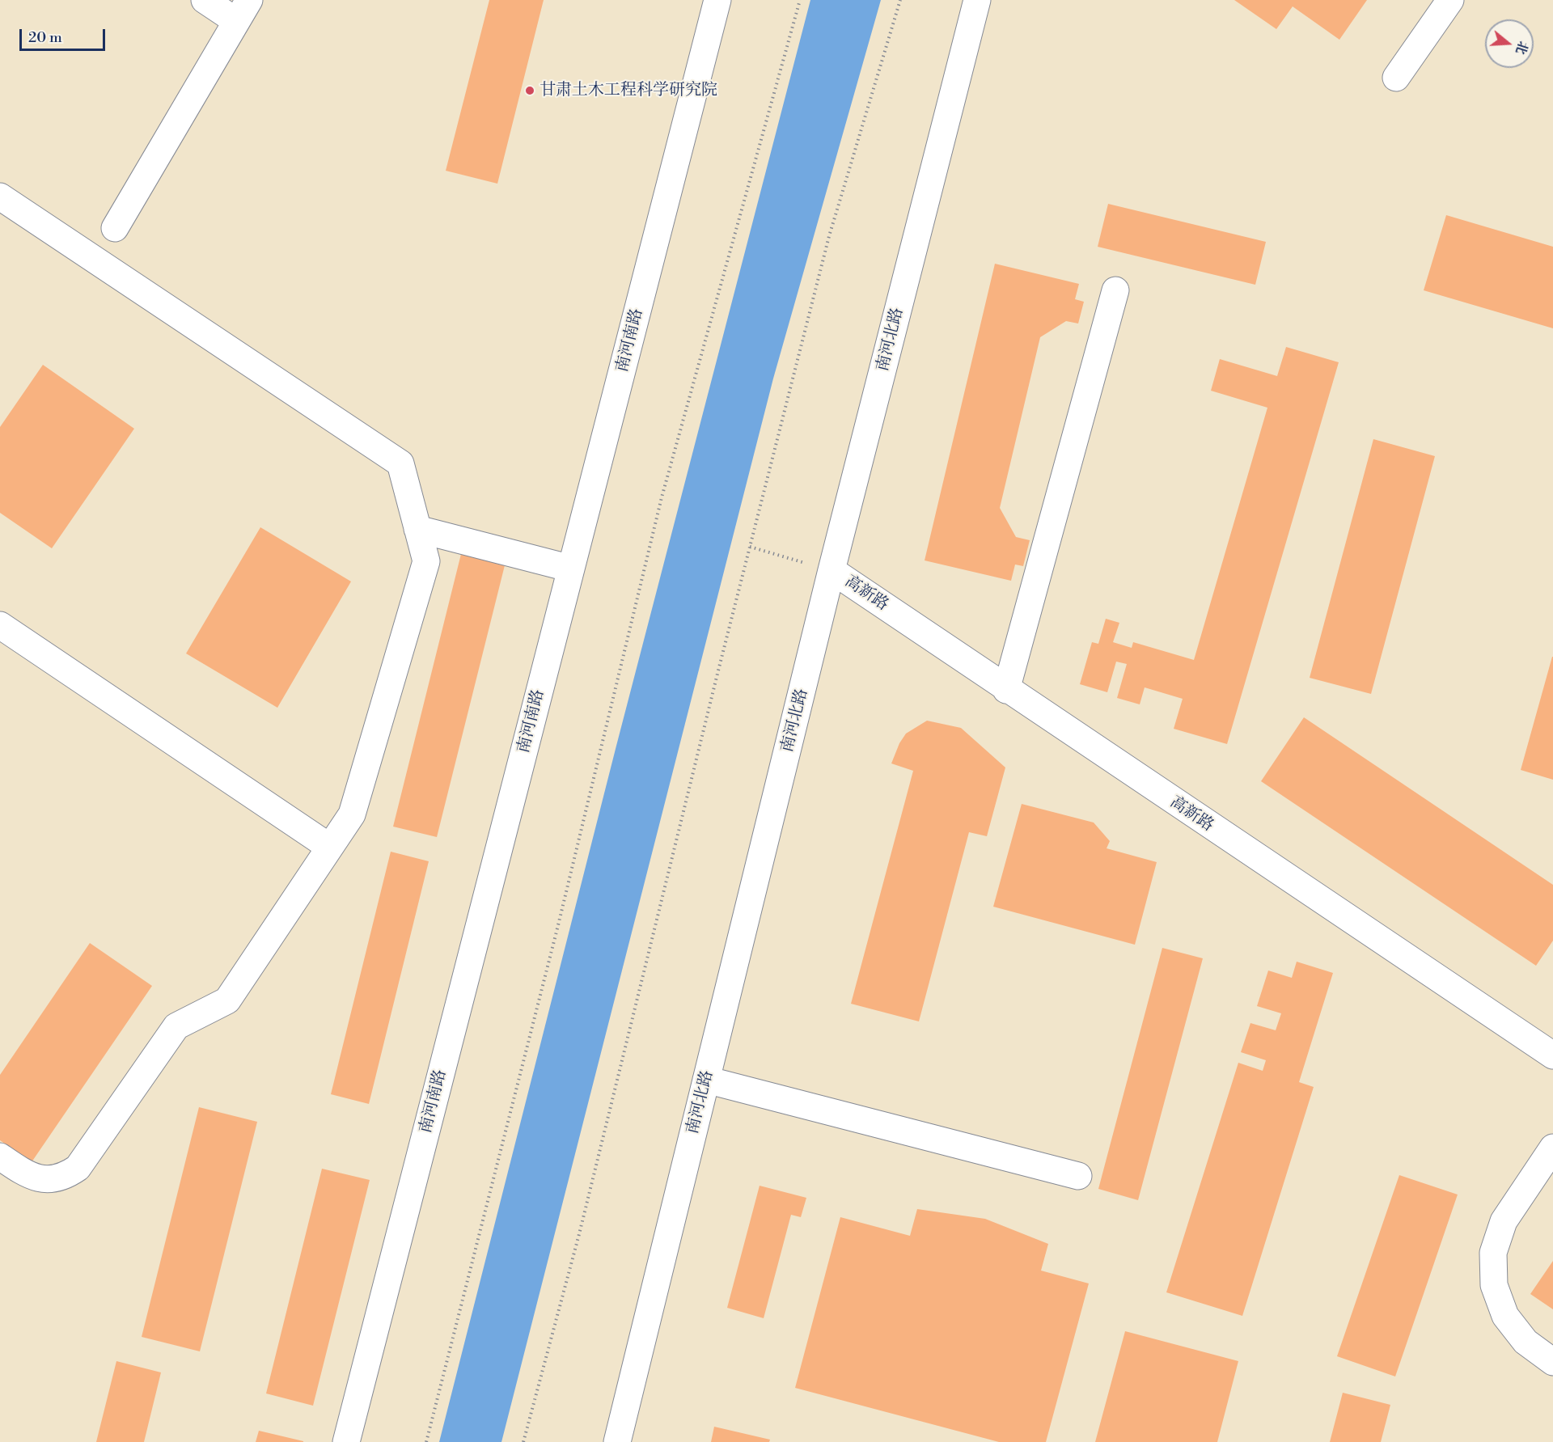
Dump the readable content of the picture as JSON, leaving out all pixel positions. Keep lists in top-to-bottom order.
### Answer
{
  "streets": {
    "street": ["南河北路", "南河南路", "高新路"]
  },
  "crossings": [
    ["南河北路", "高新路"]
  ],
  "places": ["甘肃土木工程科学研究院"],
  "scale_bar": "20 m",
  "north": "right"
}
